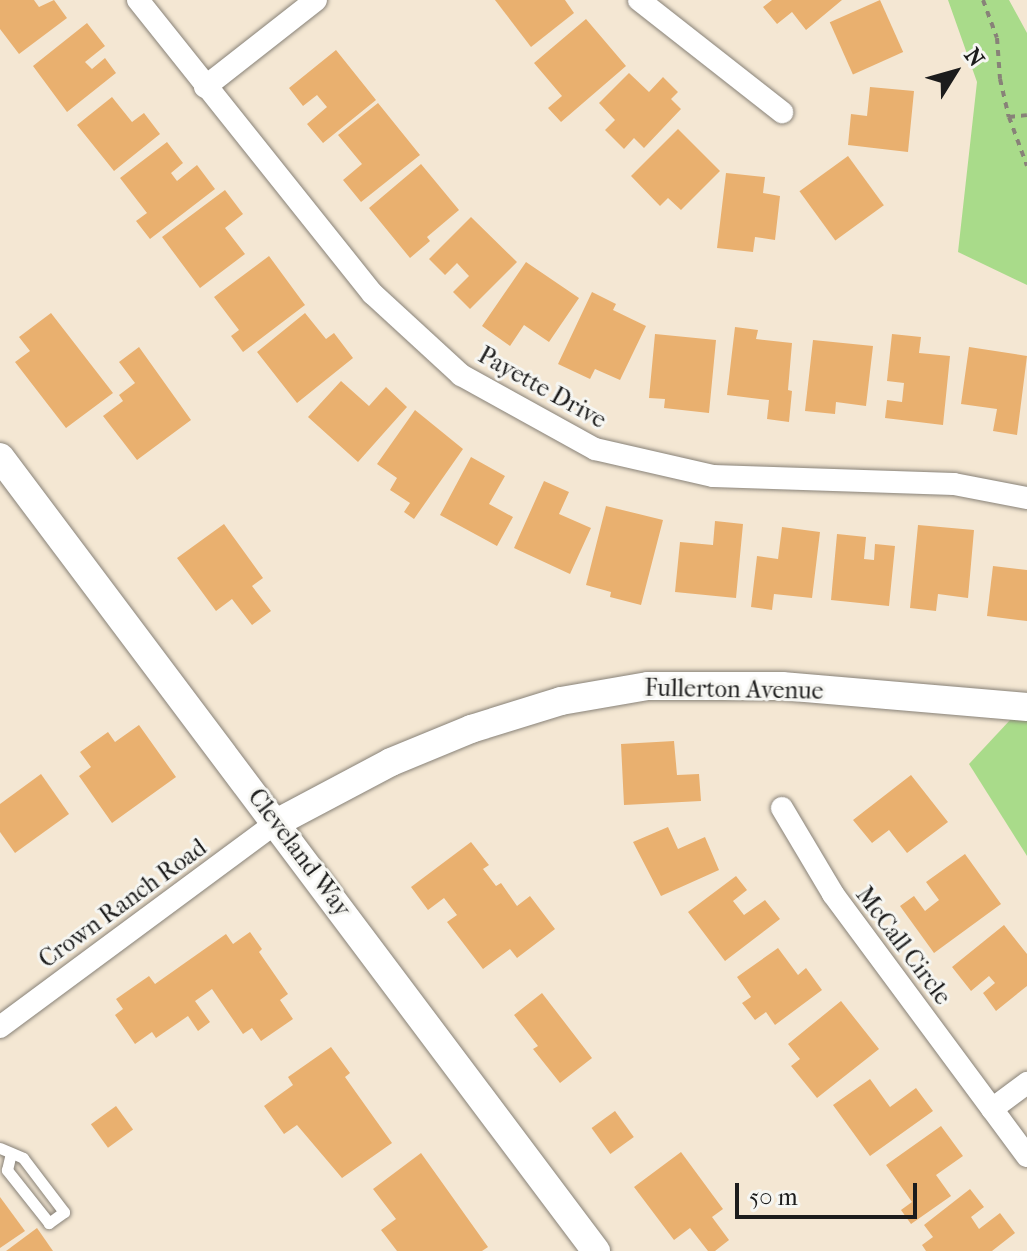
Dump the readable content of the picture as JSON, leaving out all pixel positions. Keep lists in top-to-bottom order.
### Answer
{
  "streets": {
    "street": [
      "Payette Drive",
      "Fullerton Avenue",
      "Cleveland Way",
      "Crown Ranch Road",
      "McCall Circle"
    ]
  },
  "crossings": [
    ["Fullerton Avenue", "Cleveland Way"],
    ["Fullerton Avenue", "Crown Ranch Road"],
    ["Cleveland Way", "Crown Ranch Road"]
  ],
  "scale_bar": "50 m",
  "north": "top right"
}
